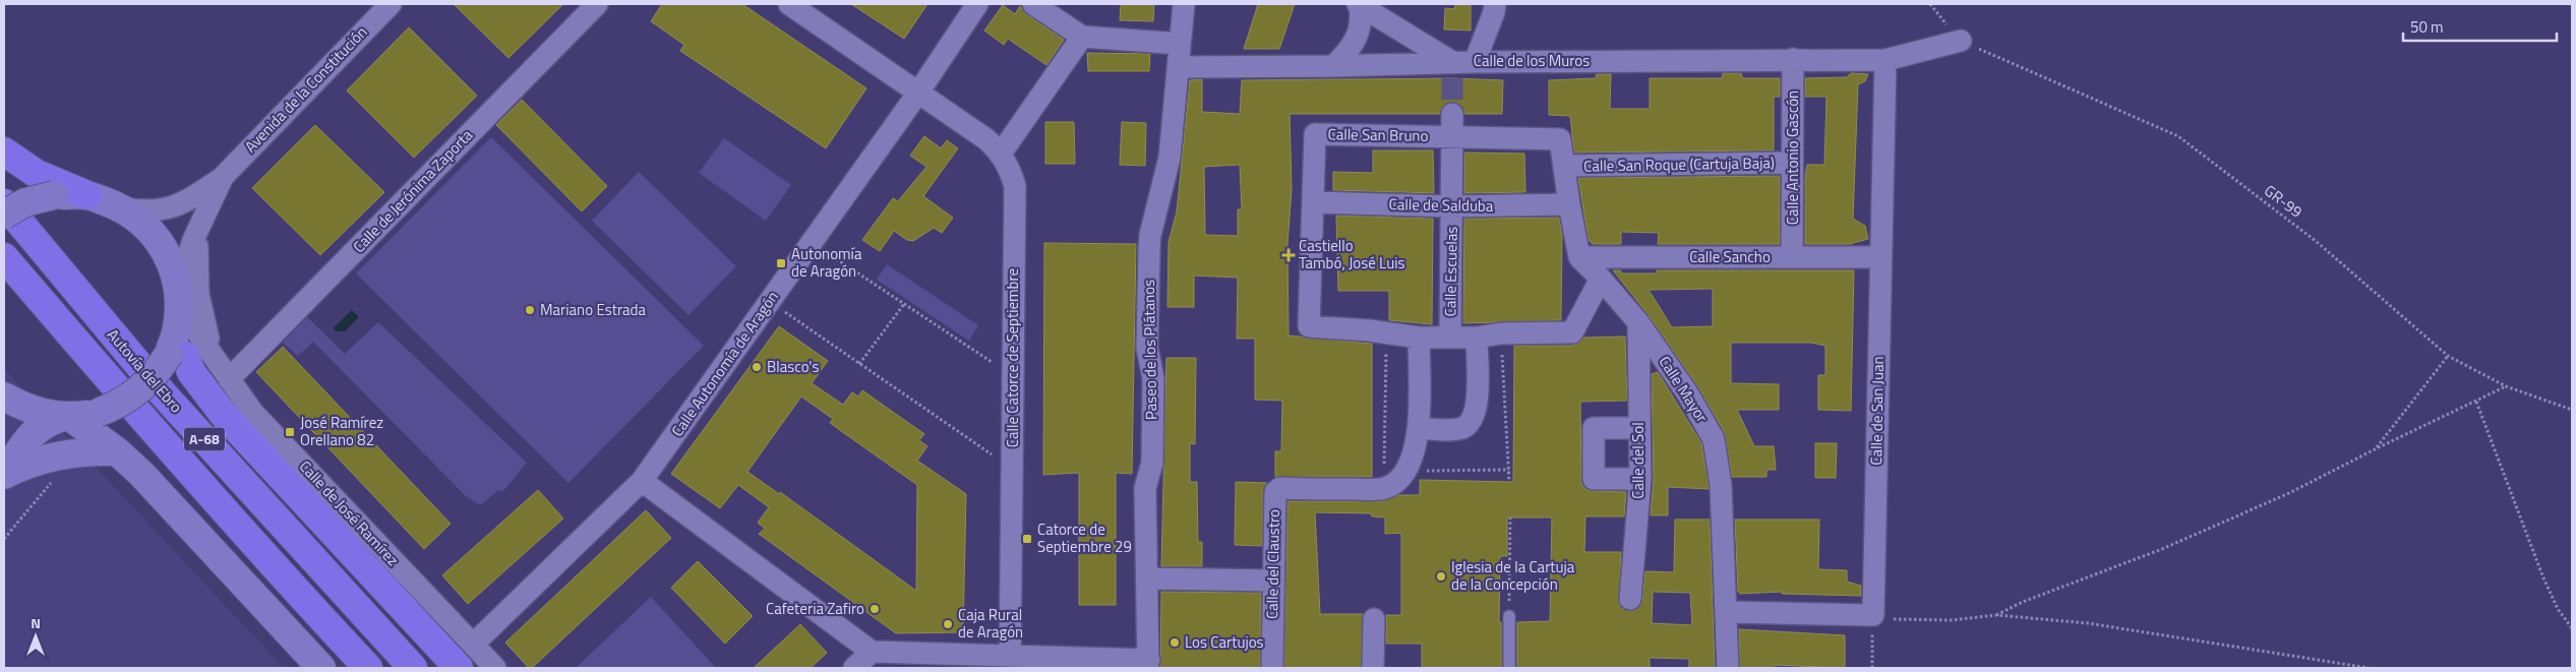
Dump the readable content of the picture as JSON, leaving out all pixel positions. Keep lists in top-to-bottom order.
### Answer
{
  "streets": {
    "highway": ["Autovía del Ebro", "A-68"],
    "street": [
      "Calle de los Muros",
      "Avenida de la Constitución",
      "Calle San Bruno",
      "Calle Antonio Gascón",
      "Calle San Roque (Cartuja Baja)",
      "Calle de Jerónima Zaporta",
      "Calle de Salduba",
      "Calle Sancho",
      "Calle Escuelas",
      "Paseo de los Plátanos",
      "Calle Catorce de Septiembre",
      "Calle Autonomía de Aragón",
      "Calle Mayor",
      "Calle de San Juan",
      "Calle del Sol",
      "Calle de José Ramírez",
      "Calle del Claustro"
    ],
    "path": ["GR-99"]
  },
  "crossings": [
    ["Calle de los Muros", "Calle Antonio Gascón"],
    ["Calle de los Muros", "GR-99"],
    ["Calle de los Muros", "Paseo de los Plátanos"],
    ["Calle de los Muros", "Calle de San Juan"],
    ["Avenida de la Constitución", "Calle de Jerónima Zaporta"],
    ["Avenida de la Constitución", "Calle de José Ramírez"],
    ["Calle San Bruno", "Calle San Roque (Cartuja Baja)"],
    ["Calle San Bruno", "Calle de Salduba"],
    ["Calle San Bruno", "Calle Escuelas"],
    ["Calle Antonio Gascón", "Calle San Roque (Cartuja Baja)"],
    ["Calle Antonio Gascón", "Calle Sancho"],
    ["Calle de Jerónima Zaporta", "Calle de José Ramírez"],
    ["Calle de Salduba", "Calle Escuelas"],
    ["Calle Sancho", "Calle Mayor"],
    ["Calle Sancho", "Calle de San Juan"],
    ["Calle Catorce de Septiembre", "Calle Autonomía de Aragón"],
    ["Calle Autonomía de Aragón", "Calle de José Ramírez"],
    ["Calle Mayor", "Calle del Sol"]
  ],
  "places": {
    "health": ["Castiello Tambó, José Luis"],
    "transit": ["Autonomía de Aragón", "José Ramírez Orellano 82", "Catorce de Septiembre 29"],
    "other": [
      "Mariano Estrada",
      "Blasco's",
      "Iglesia de la Cartuja de la Concepción",
      "Cafeteria Zafiro",
      "Caja Rural de Aragón",
      "Los Cartujos"
    ]
  },
  "scale_bar": "50 m",
  "north": "top"
}
